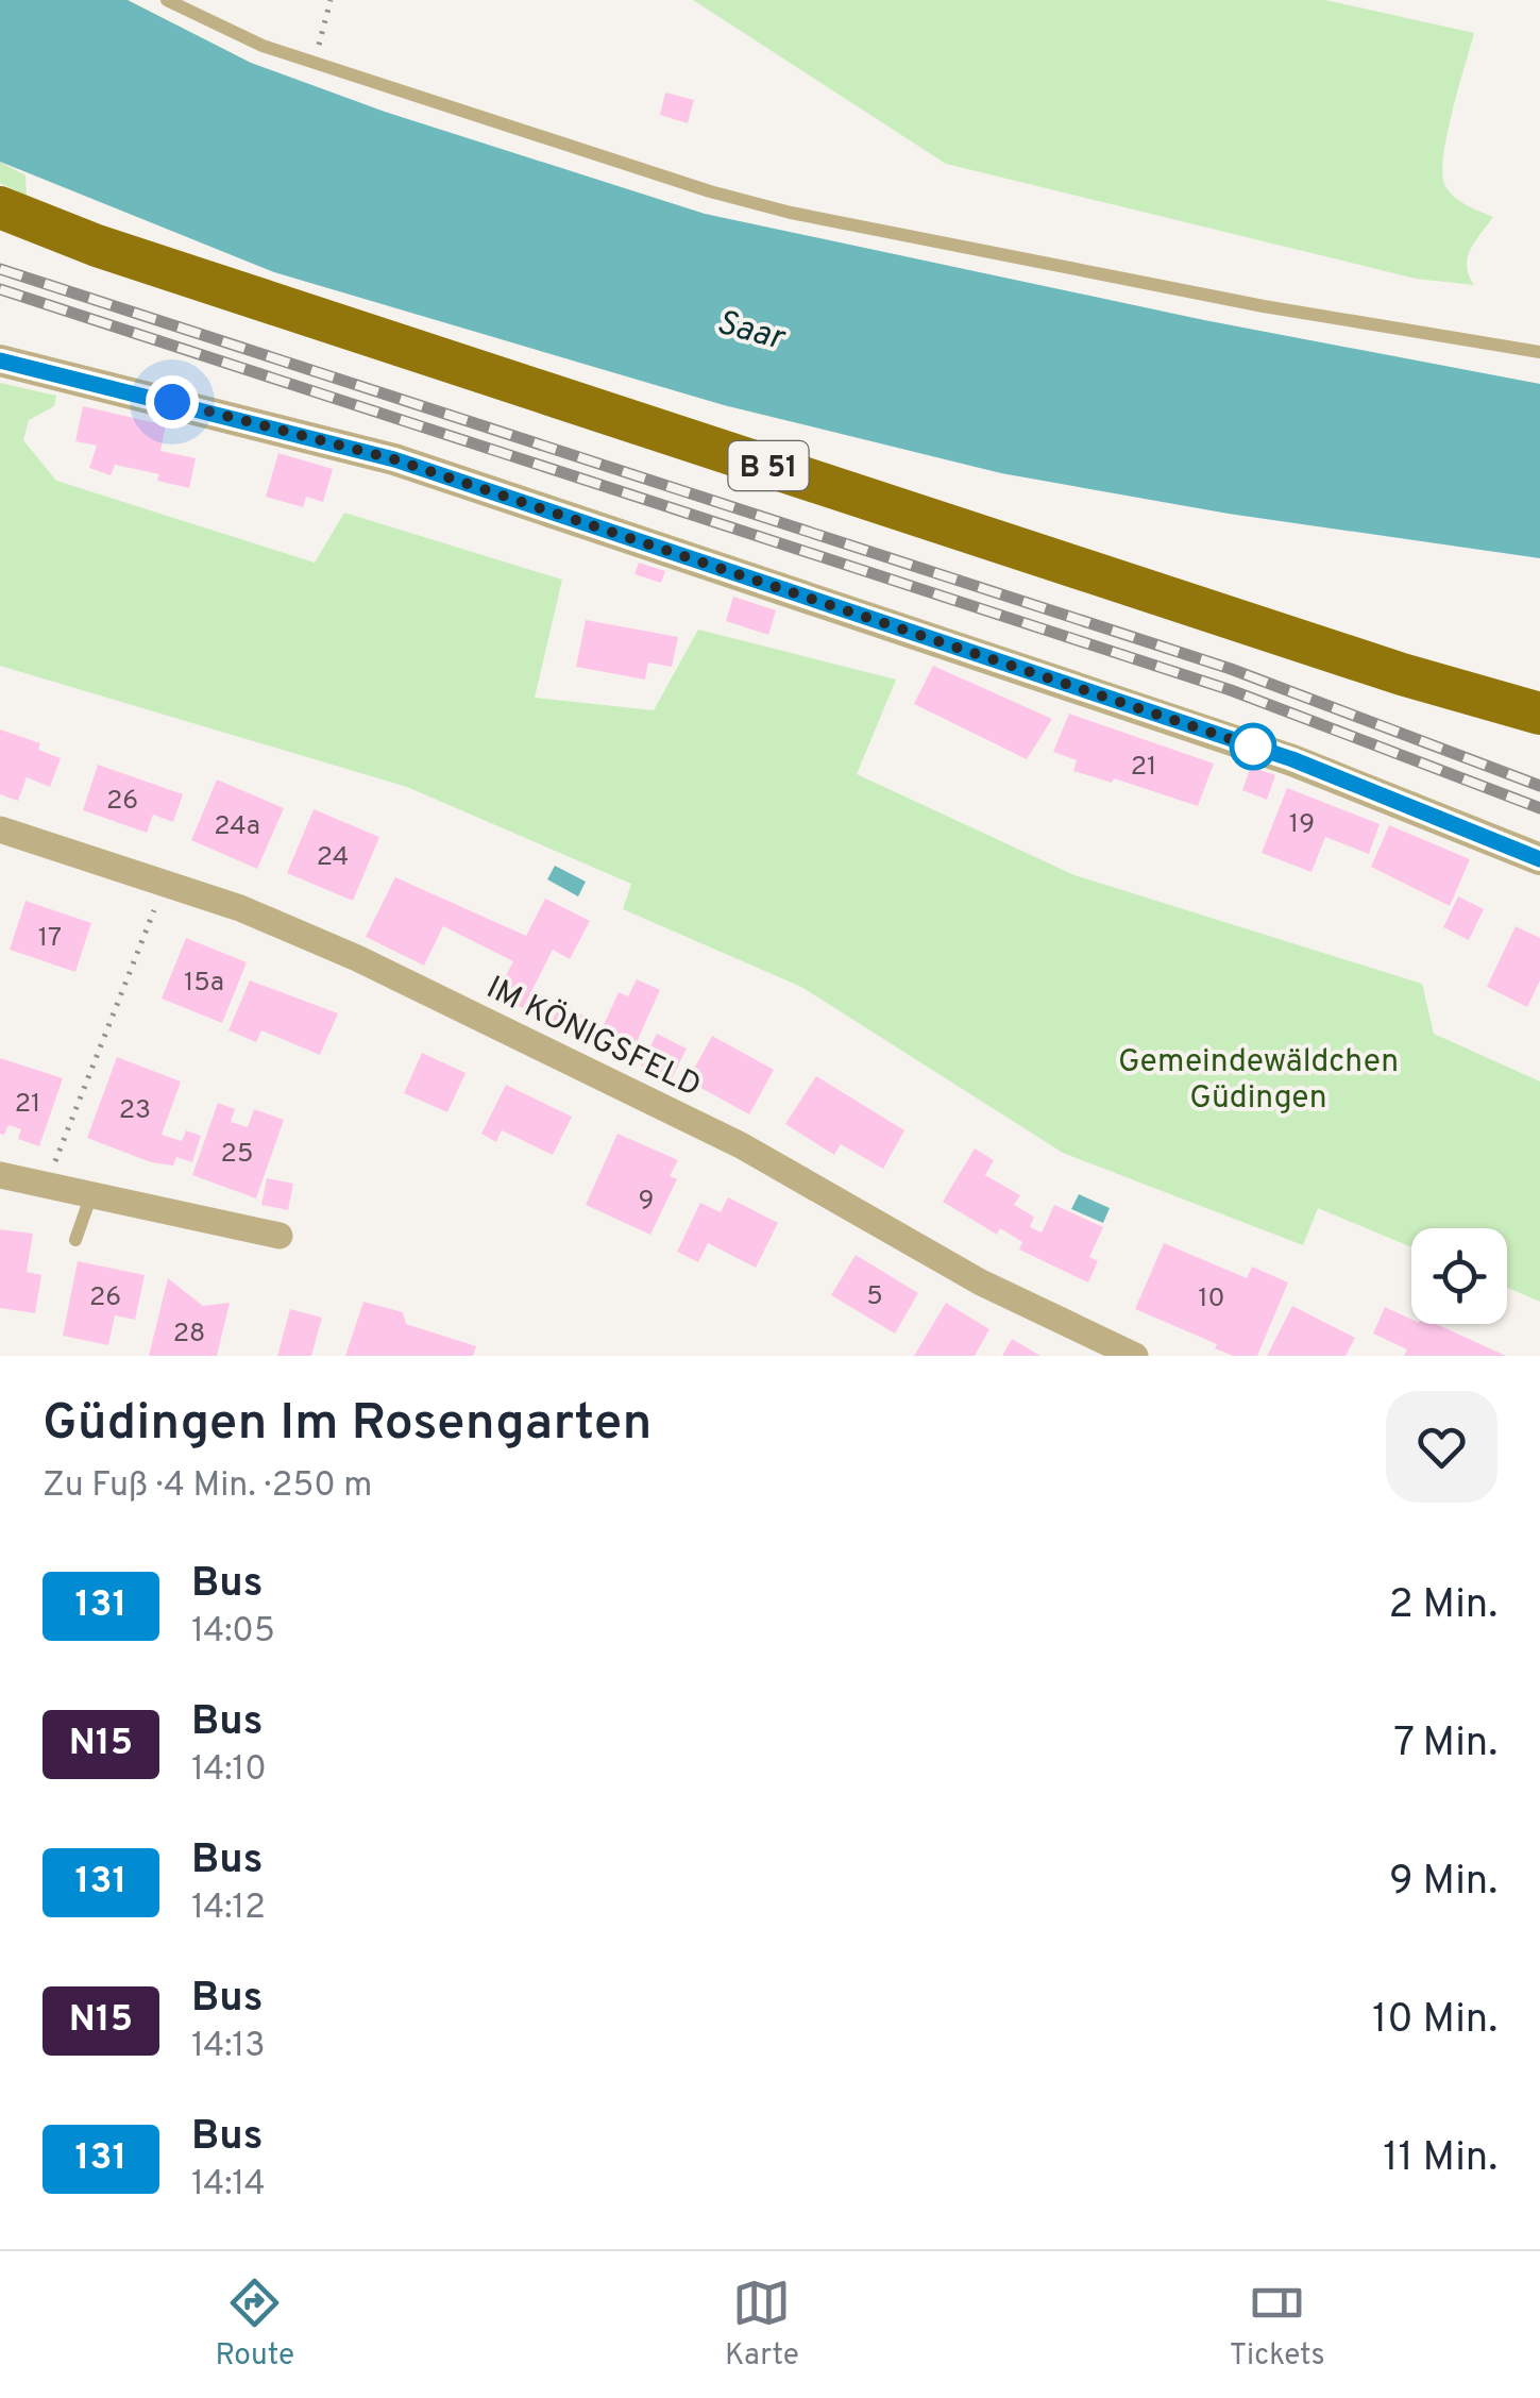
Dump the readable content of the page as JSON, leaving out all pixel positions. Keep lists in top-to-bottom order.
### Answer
{
  "streets": {
    "main road": ["B 51"],
    "street": ["IM KÖNIGSFELD"]
  },
  "water": ["Saar"],
  "parks": ["Gemeindewäldchen Güdingen"],
  "lines": ["bus line 131"],
  "house_numbers": [
    "21",
    "26",
    "19",
    "24a",
    "24",
    "17",
    "15a",
    "21",
    "23",
    "25",
    "9",
    "5",
    "26",
    "10",
    "28"
  ],
  "page": {
    "heading": ["Güdingen Im Rosengarten", "Zu Fuß · 4 Min. · 250 m"],
    "list": [
      {
        "mark": "131",
        "name": "Bus",
        "note": "14:05",
        "value": "2 Min."
      },
      {
        "mark": "N15",
        "name": "Bus",
        "note": "14:10",
        "value": "7 Min."
      },
      {
        "mark": "131",
        "name": "Bus",
        "note": "14:12",
        "value": "9 Min."
      },
      {
        "mark": "N15",
        "name": "Bus",
        "note": "14:13",
        "value": "10 Min."
      },
      {
        "mark": "131",
        "name": "Bus",
        "note": "14:14",
        "value": "11 Min."
      }
    ],
    "tabs": ["Route", "Karte", "Tickets"]
  }
}
